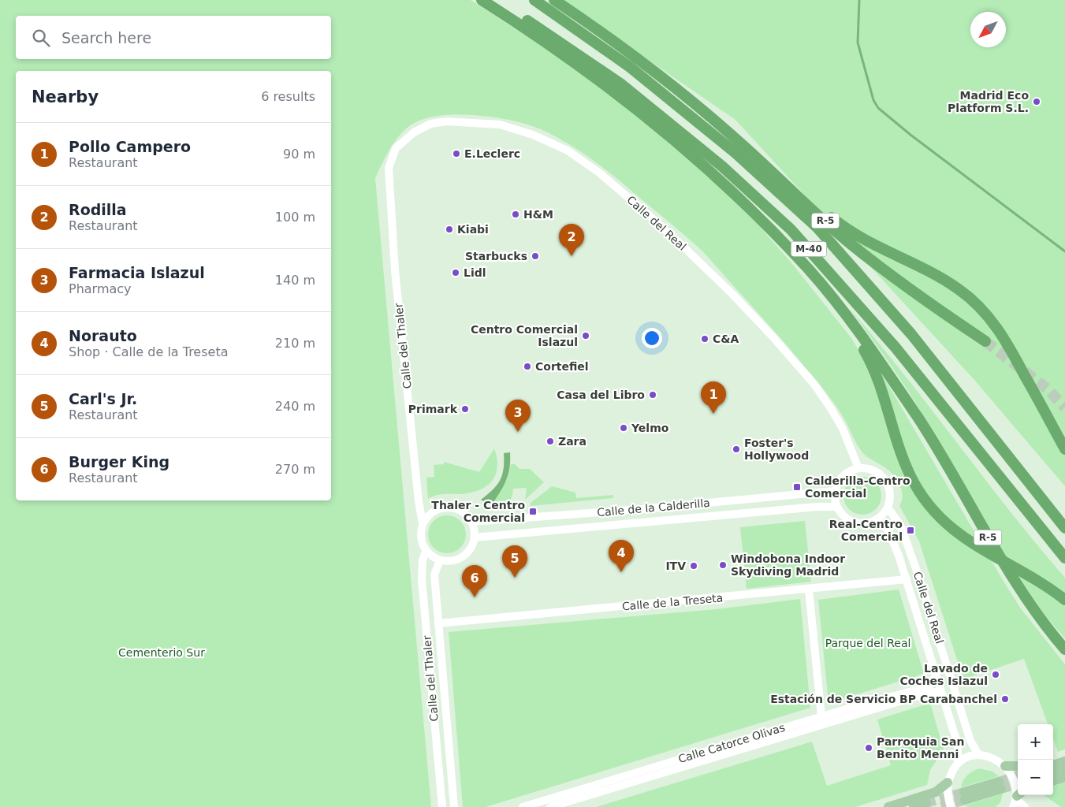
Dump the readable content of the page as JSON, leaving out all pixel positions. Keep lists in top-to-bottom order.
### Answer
{
  "streets": {
    "highway": ["R-5", "M-40"],
    "street": [
      "Calle del Real",
      "Calle del Thaler",
      "Calle de la Calderilla",
      "Calle de la Treseta",
      "Calle Catorce Olivas"
    ]
  },
  "crossings": [
    ["R-5", "M-40"],
    ["Calle del Real", "Calle del Thaler"],
    ["Calle del Real", "Calle de la Calderilla"],
    ["Calle del Real", "Calle de la Treseta"],
    ["Calle del Real", "Calle Catorce Olivas"],
    ["Calle del Thaler", "Calle de la Calderilla"],
    ["Calle del Thaler", "Calle de la Treseta"]
  ],
  "parks": ["Parque del Real", "Cementerio Sur"],
  "places": {
    "other": [
      "Madrid Eco Platform S.L.",
      "E.Leclerc",
      "H&M",
      "Kiabi",
      "Starbucks",
      "Lidl",
      "Centro Comercial Islazul",
      "C&A",
      "Cortefiel",
      "Casa del Libro",
      "Primark",
      "Yelmo",
      "Zara",
      "Foster's Hollywood",
      "Windobona Indoor Skydiving Madrid",
      "ITV",
      "Lavado de Coches Islazul",
      "Estación de Servicio BP Carabanchel",
      "Parroquia San Benito Menni"
    ],
    "transit": ["Calderilla-Centro Comercial", "Thaler - Centro Comercial", "Real-Centro Comercial"]
  },
  "north": "bottom left",
  "page": {
    "search": "Search here",
    "heading": ["Nearby", "6 results"],
    "list": [
      {
        "mark": "1",
        "name": "Pollo Campero",
        "note": "Restaurant",
        "value": "90 m"
      },
      {
        "mark": "2",
        "name": "Rodilla",
        "note": "Restaurant",
        "value": "100 m"
      },
      {
        "mark": "3",
        "name": "Farmacia Islazul",
        "note": "Pharmacy",
        "value": "140 m"
      },
      {
        "mark": "4",
        "name": "Norauto",
        "note": "Shop · Calle de la Treseta",
        "value": "210 m"
      },
      {
        "mark": "5",
        "name": "Carl's Jr.",
        "note": "Restaurant",
        "value": "240 m"
      },
      {
        "mark": "6",
        "name": "Burger King",
        "note": "Restaurant",
        "value": "270 m"
      }
    ],
    "pins": [
      "2",
      "1",
      "3",
      "4",
      "5",
      "6"
    ],
    "map_buttons": ["+", "−"]
  }
}
